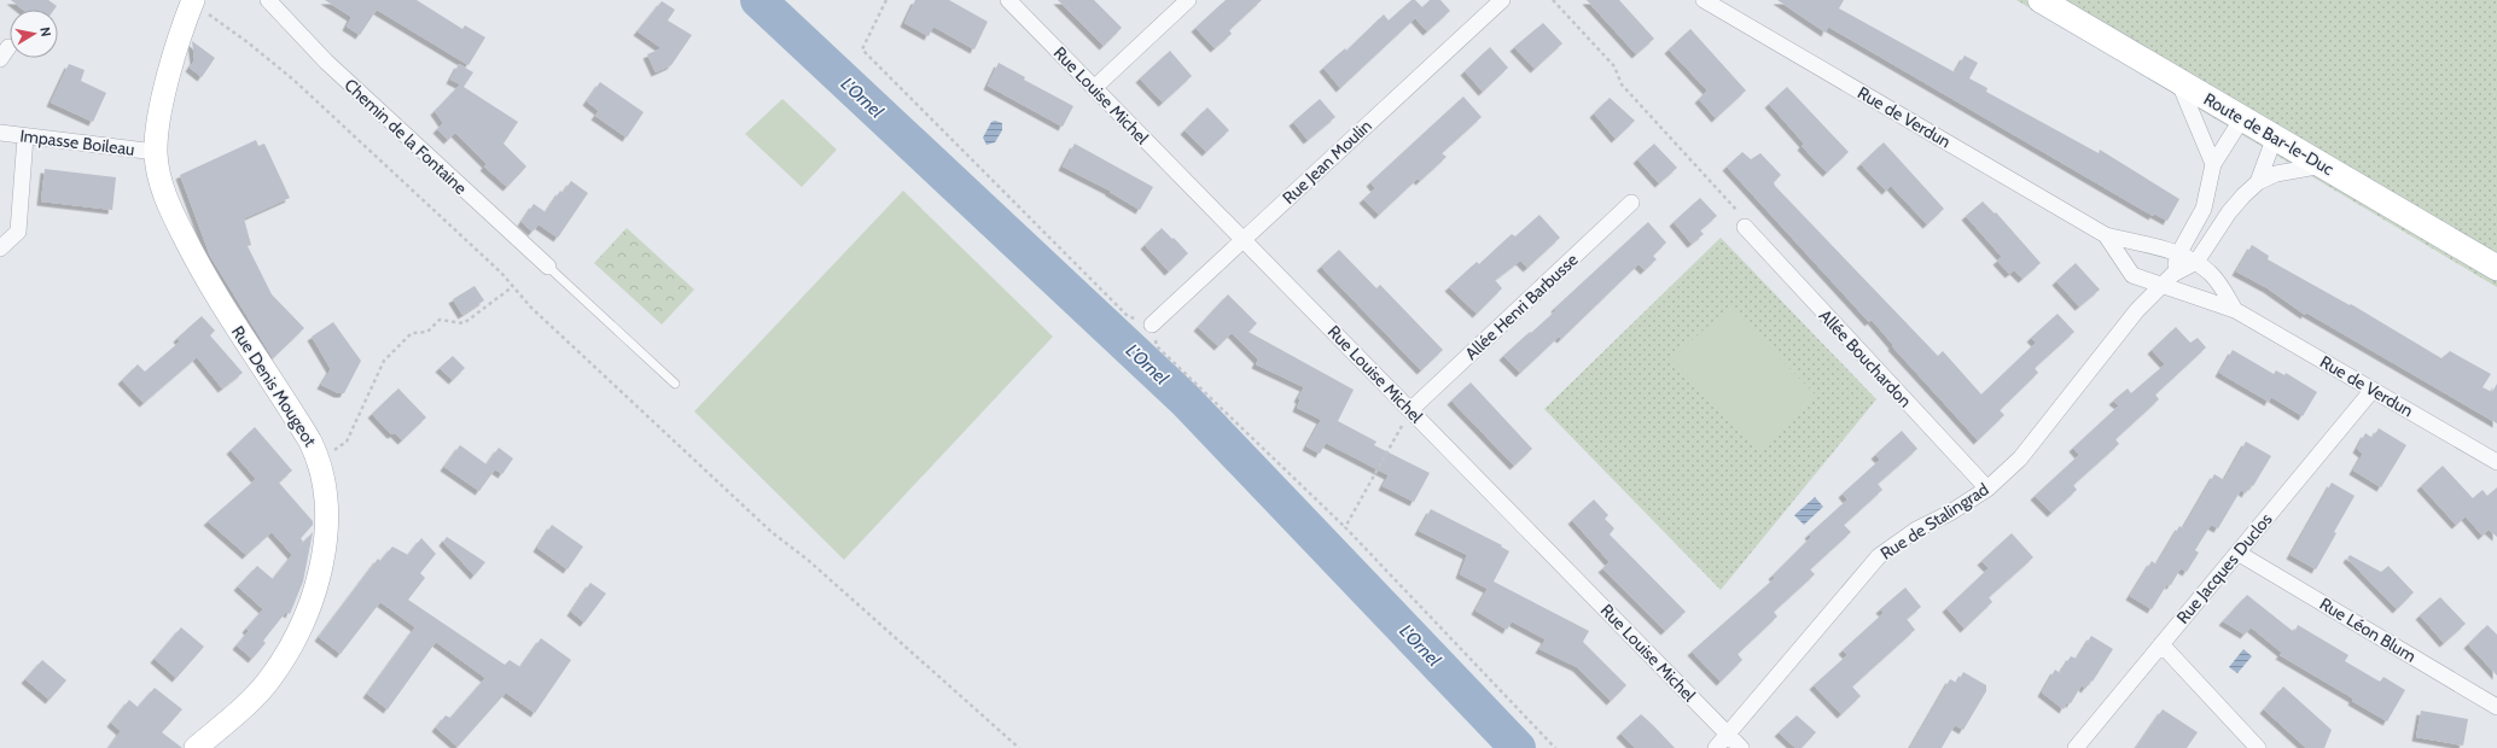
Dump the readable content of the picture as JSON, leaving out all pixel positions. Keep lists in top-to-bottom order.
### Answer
{
  "streets": {
    "main road": ["Route de Bar-le-Duc"],
    "street": [
      "Rue Louise Michel",
      "Rue de Verdun",
      "Chemin de la Fontaine",
      "Impasse Boileau",
      "Rue Jean Moulin",
      "Allée Henri Barbusse",
      "Allée Bouchardon",
      "Rue Denis Mougeot",
      "Rue de Stalingrad",
      "Rue Jacques Duclos",
      "Rue Léon Blum"
    ]
  },
  "crossings": [
    ["Rue Louise Michel", "Rue Jean Moulin"],
    ["Rue Louise Michel", "Allée Henri Barbusse"],
    ["Rue Louise Michel", "Rue de Stalingrad"],
    ["Rue de Verdun", "Rue de Stalingrad"],
    ["Rue de Verdun", "Rue Jacques Duclos"],
    ["Route de Bar-le-Duc", "Rue de Stalingrad"],
    ["Impasse Boileau", "Rue Denis Mougeot"],
    ["Allée Bouchardon", "Rue de Stalingrad"],
    ["Rue Jacques Duclos", "Rue Léon Blum"]
  ],
  "water": ["L'Ornel"],
  "north": "right"
}
